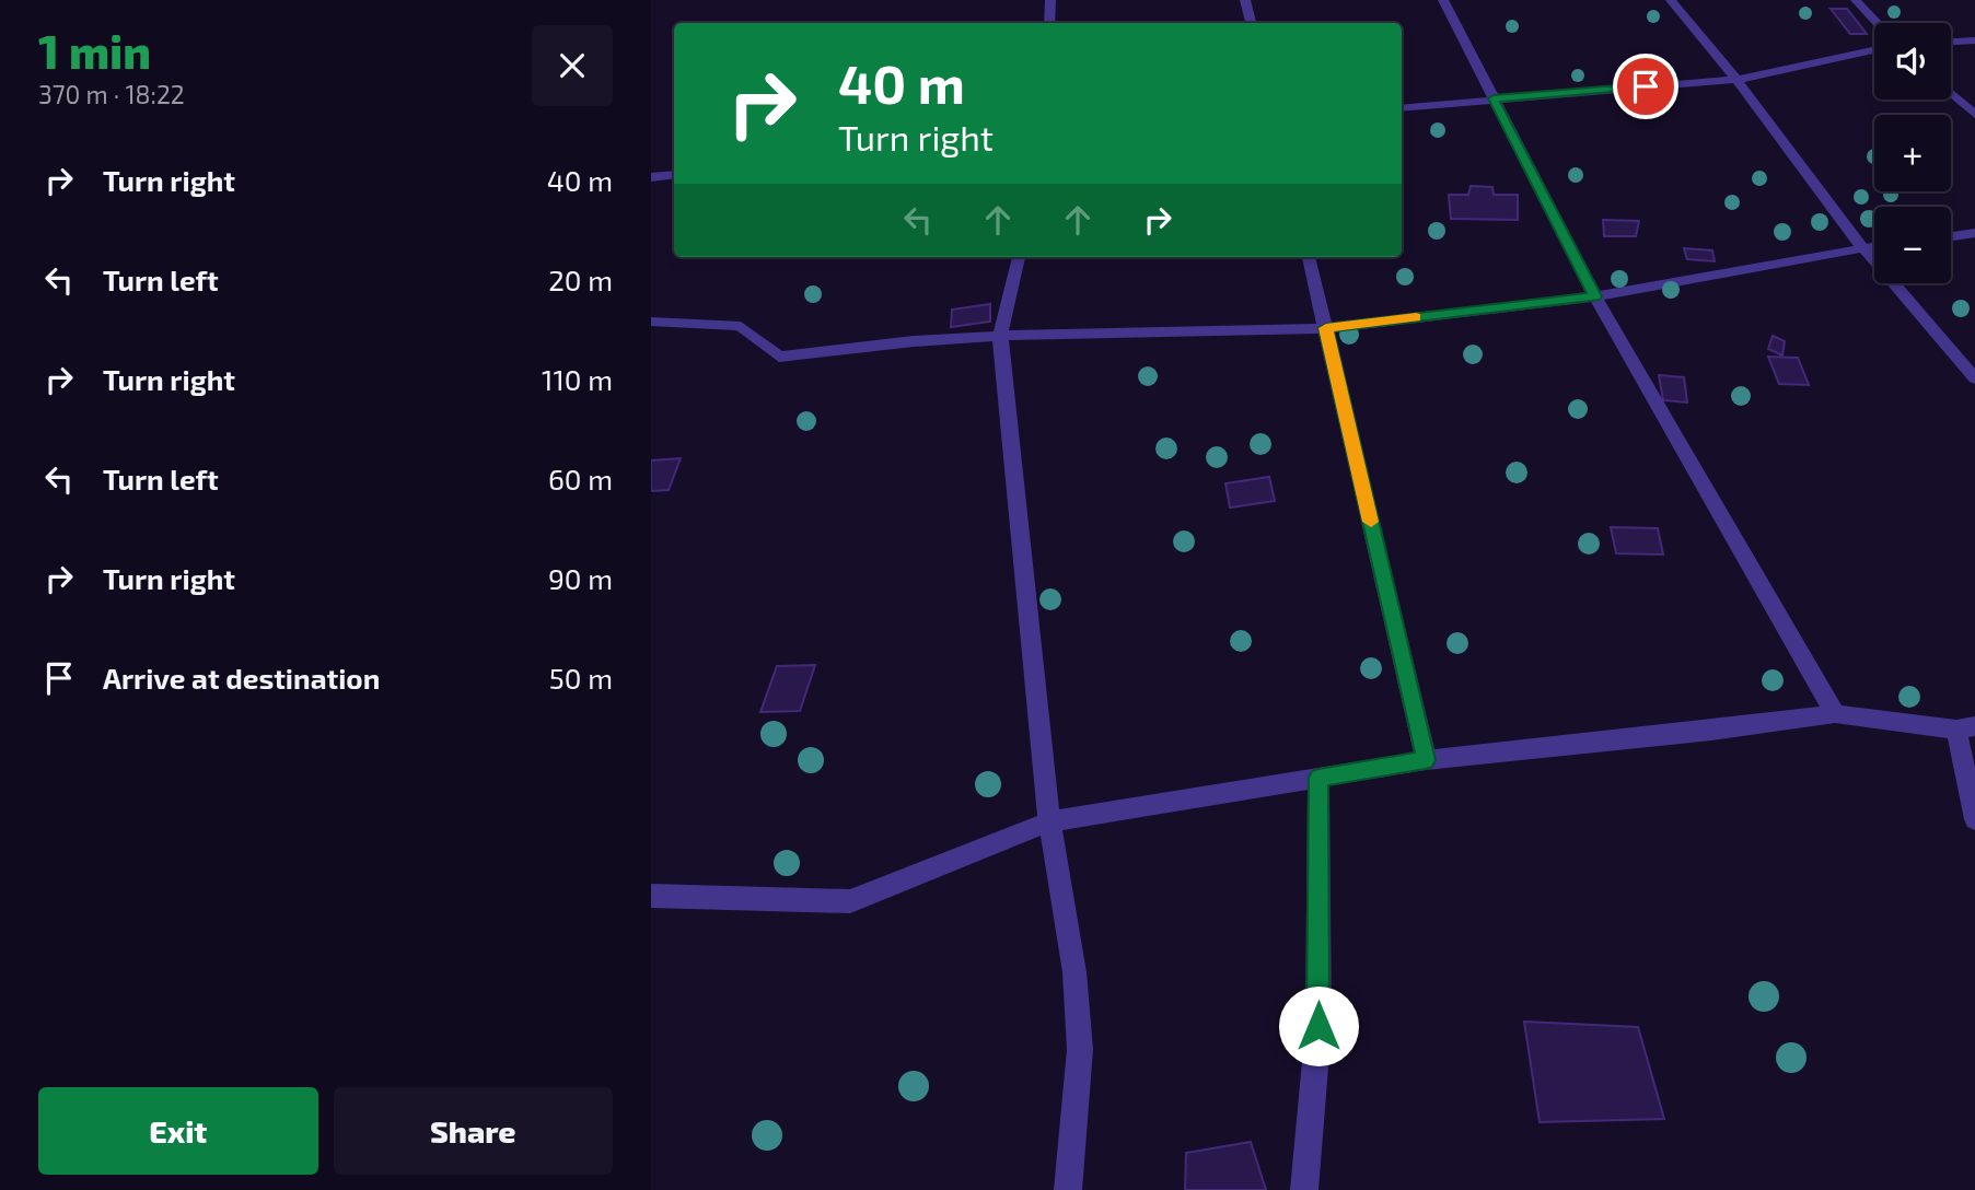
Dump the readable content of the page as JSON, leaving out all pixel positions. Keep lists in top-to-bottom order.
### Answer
{
  "page": {
    "heading": ["1 min", "370 m · 18:22"],
    "map_buttons": ["+", "−"],
    "turn": ["40 m", "Turn right"],
    "list": [
      {
        "name": "Turn right",
        "value": "40 m"
      },
      {
        "name": "Turn left",
        "value": "20 m"
      },
      {
        "name": "Turn right",
        "value": "110 m"
      },
      {
        "name": "Turn left",
        "value": "60 m"
      },
      {
        "name": "Turn right",
        "value": "90 m"
      },
      {
        "name": "Arrive at destination",
        "value": "50 m"
      }
    ],
    "buttons": ["Exit", "Share"]
  }
}
